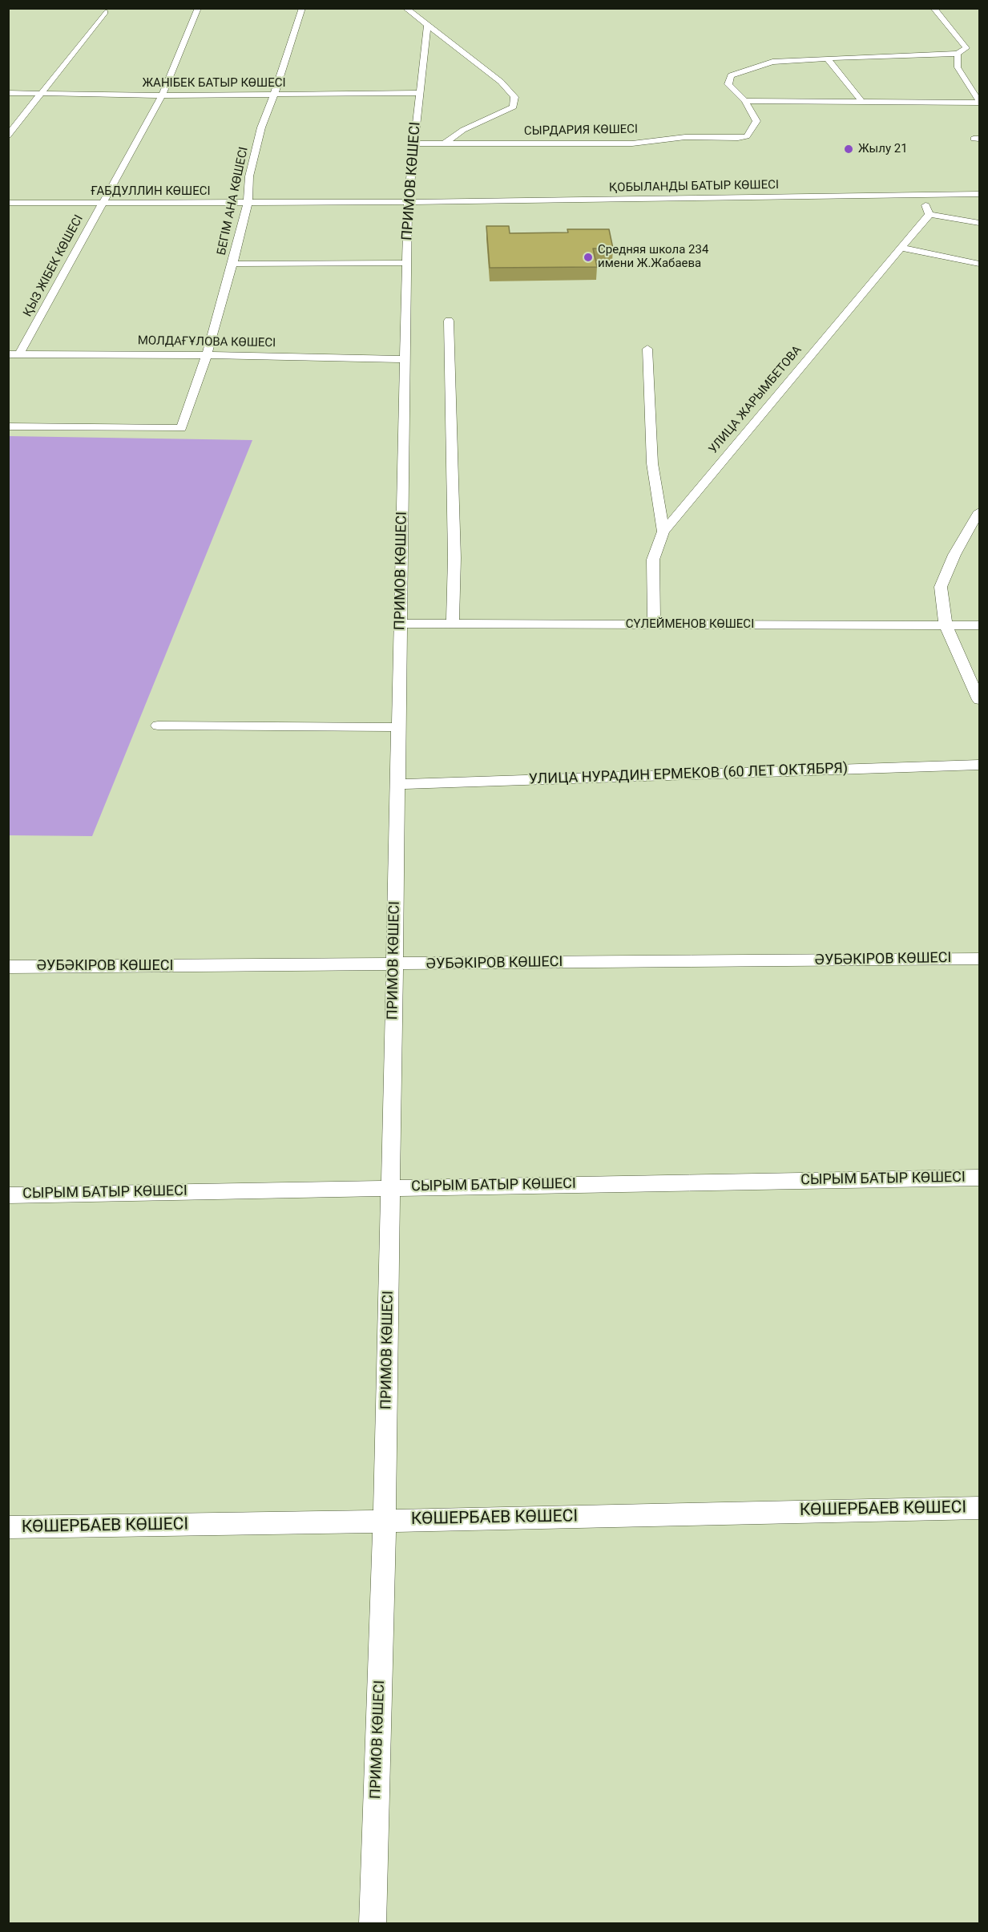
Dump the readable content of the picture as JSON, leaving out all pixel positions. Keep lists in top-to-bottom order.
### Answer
{
  "streets": {
    "street": [
      "ЖАНІБЕК БАТЫР КӨШЕСІ",
      "СЫРДАРИЯ КӨШЕСІ",
      "ПРИМОВ КӨШЕСІ",
      "ҚОБЫЛАНДЫ БАТЫР КӨШЕСІ",
      "ҒАБДУЛЛИН КӨШЕСІ",
      "БЕГІМ АНА КӨШЕСІ",
      "ҚЫЗ ЖІБЕК КӨШЕСІ",
      "МОЛДАҒҰЛОВА КӨШЕСІ",
      "УЛИЦА ЖАРЫМБЕТОВА",
      "СҮЛЕЙМЕНОВ КӨШЕСІ",
      "УЛИЦА НУРАДИН ЕРМЕКОВ (60 ЛЕТ ОКТЯБРЯ)",
      "ӘУБӘКІРОВ КӨШЕСІ",
      "СЫРЫМ БАТЫР КӨШЕСІ",
      "КӨШЕРБАЕВ КӨШЕСІ"
    ]
  },
  "crossings": [
    ["ЖАНІБЕК БАТЫР КӨШЕСІ", "ПРИМОВ КӨШЕСІ"],
    ["ЖАНІБЕК БАТЫР КӨШЕСІ", "БЕГІМ АНА КӨШЕСІ"],
    ["ЖАНІБЕК БАТЫР КӨШЕСІ", "ҚЫЗ ЖІБЕК КӨШЕСІ"],
    ["СЫРДАРИЯ КӨШЕСІ", "ПРИМОВ КӨШЕСІ"],
    ["ПРИМОВ КӨШЕСІ", "ҚОБЫЛАНДЫ БАТЫР КӨШЕСІ"],
    ["ПРИМОВ КӨШЕСІ", "ҒАБДУЛЛИН КӨШЕСІ"],
    ["ПРИМОВ КӨШЕСІ", "МОЛДАҒҰЛОВА КӨШЕСІ"],
    ["ПРИМОВ КӨШЕСІ", "СҮЛЕЙМЕНОВ КӨШЕСІ"],
    ["ПРИМОВ КӨШЕСІ", "УЛИЦА НУРАДИН ЕРМЕКОВ (60 ЛЕТ ОКТЯБРЯ)"],
    ["ПРИМОВ КӨШЕСІ", "ӘУБӘКІРОВ КӨШЕСІ"],
    ["ПРИМОВ КӨШЕСІ", "СЫРЫМ БАТЫР КӨШЕСІ"],
    ["ПРИМОВ КӨШЕСІ", "КӨШЕРБАЕВ КӨШЕСІ"],
    ["ҚОБЫЛАНДЫ БАТЫР КӨШЕСІ", "ҒАБДУЛЛИН КӨШЕСІ"],
    ["ҒАБДУЛЛИН КӨШЕСІ", "БЕГІМ АНА КӨШЕСІ"],
    ["ҒАБДУЛЛИН КӨШЕСІ", "ҚЫЗ ЖІБЕК КӨШЕСІ"],
    ["БЕГІМ АНА КӨШЕСІ", "МОЛДАҒҰЛОВА КӨШЕСІ"],
    ["ҚЫЗ ЖІБЕК КӨШЕСІ", "МОЛДАҒҰЛОВА КӨШЕСІ"],
    ["УЛИЦА ЖАРЫМБЕТОВА", "СҮЛЕЙМЕНОВ КӨШЕСІ"]
  ],
  "places": ["Жылу 21", "Средняя школа 234 имени Ж.Жабаева"]
}
